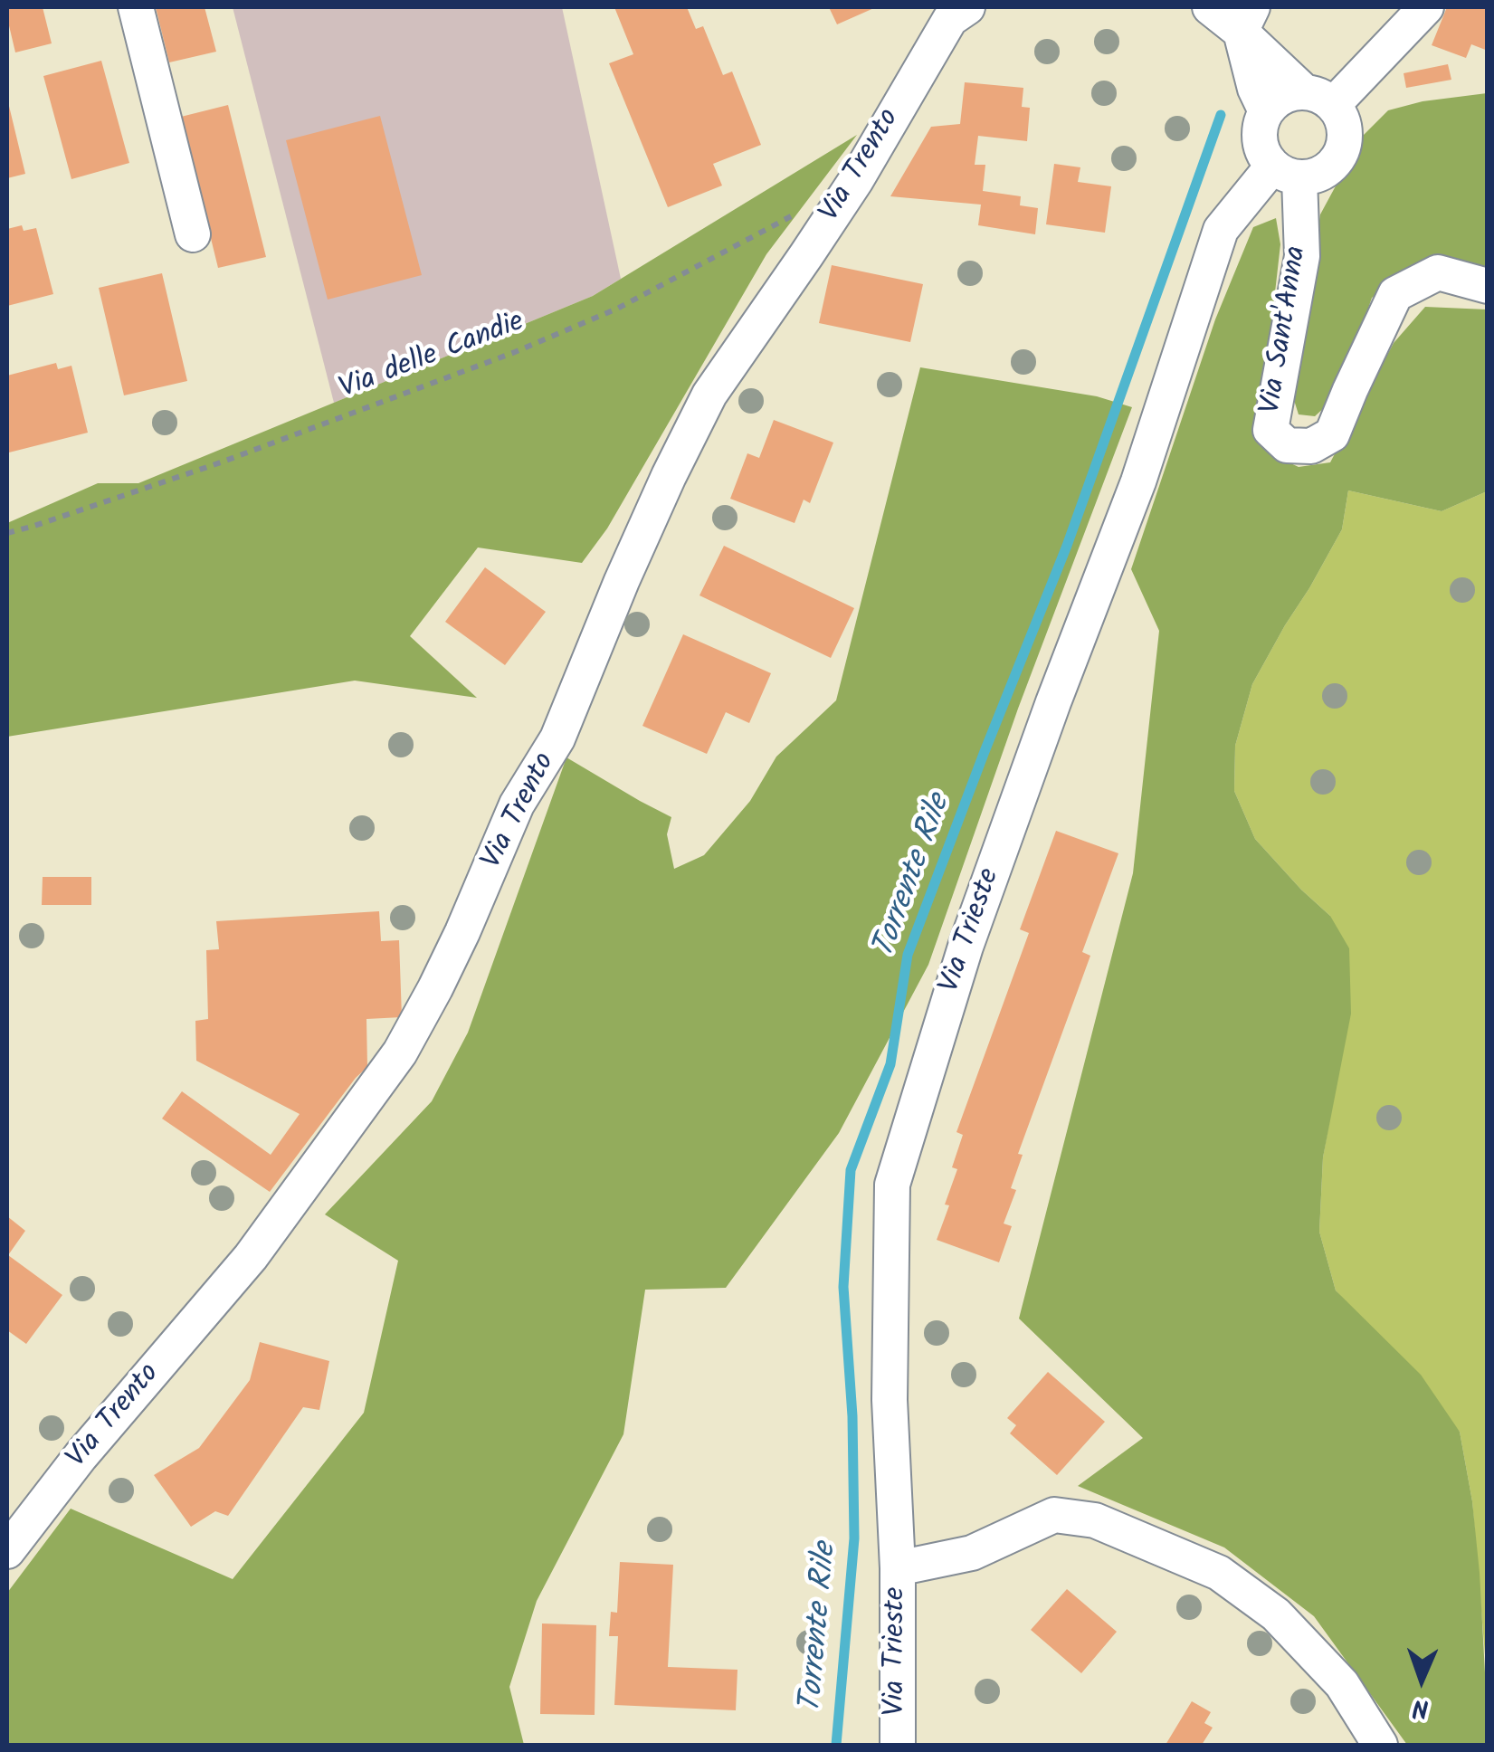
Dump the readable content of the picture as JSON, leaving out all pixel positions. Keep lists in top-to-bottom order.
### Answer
{
  "streets": {
    "street": ["Via Trento", "Via Sant'Anna", "Via Trieste"],
    "path": ["Via delle Candie"]
  },
  "crossings": [
    ["Via Sant'Anna", "Via Trieste"]
  ],
  "water": ["Torrente Rile"],
  "north": "bottom"
}
